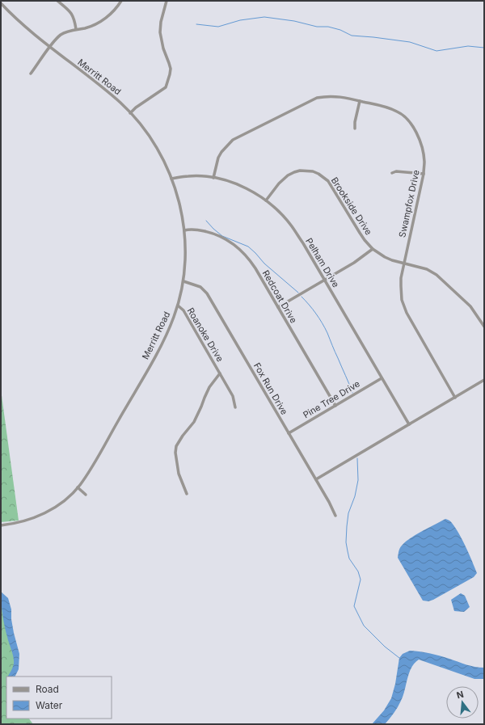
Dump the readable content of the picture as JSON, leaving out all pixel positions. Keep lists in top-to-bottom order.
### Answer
{
  "streets": {
    "street": [
      "Merritt Road",
      "Swampfox Drive",
      "Brookside Drive",
      "Pelham Drive",
      "Redcoat Drive",
      "Roanoke Drive",
      "Fox Run Drive",
      "Pine Tree Drive"
    ]
  },
  "crossings": [
    ["Merritt Road", "Pelham Drive"],
    ["Merritt Road", "Redcoat Drive"],
    ["Merritt Road", "Roanoke Drive"],
    ["Merritt Road", "Fox Run Drive"],
    ["Swampfox Drive", "Brookside Drive"],
    ["Swampfox Drive", "Pelham Drive"],
    ["Brookside Drive", "Pelham Drive"],
    ["Pelham Drive", "Pine Tree Drive"],
    ["Redcoat Drive", "Pine Tree Drive"],
    ["Fox Run Drive", "Pine Tree Drive"]
  ],
  "legend": ["Road", "Water"],
  "north": "top"
}
